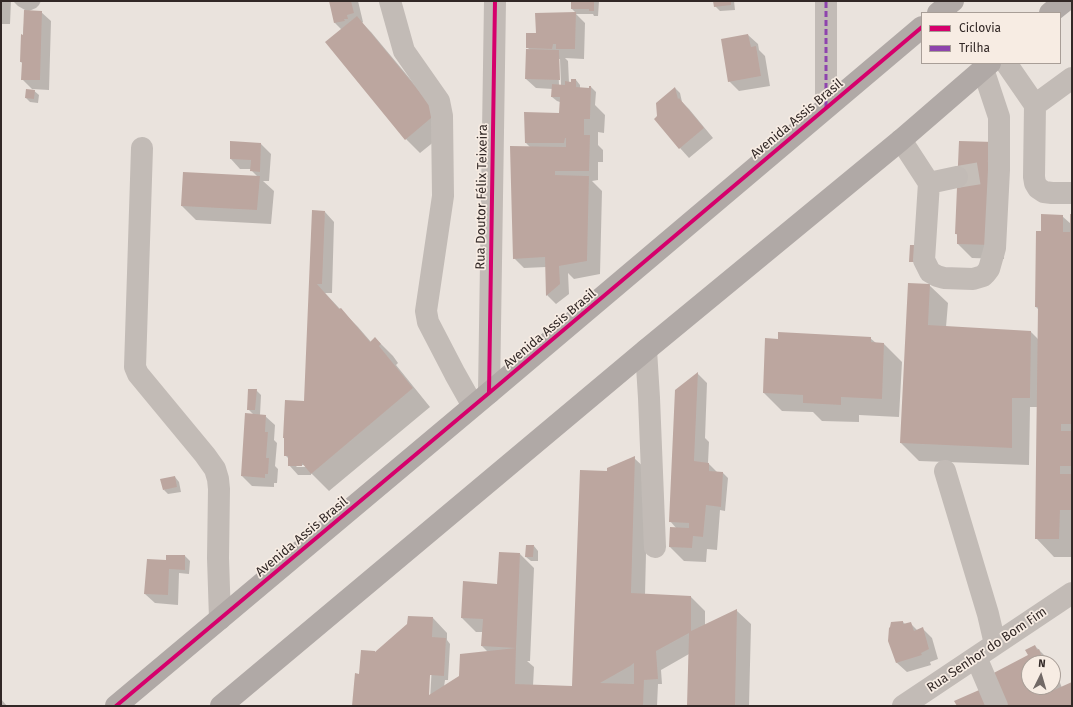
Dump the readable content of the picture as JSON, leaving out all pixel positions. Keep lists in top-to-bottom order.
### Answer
{
  "streets": {
    "main road": ["Avenida Assis Brasil"],
    "street": ["Rua Doutor Félix Teixeira", "Rua Senhor do Bom Fim"]
  },
  "crossings": [
    ["Avenida Assis Brasil", "Rua Doutor Félix Teixeira"]
  ],
  "legend": ["Ciclovia", "Trilha"],
  "north": "top"
}
